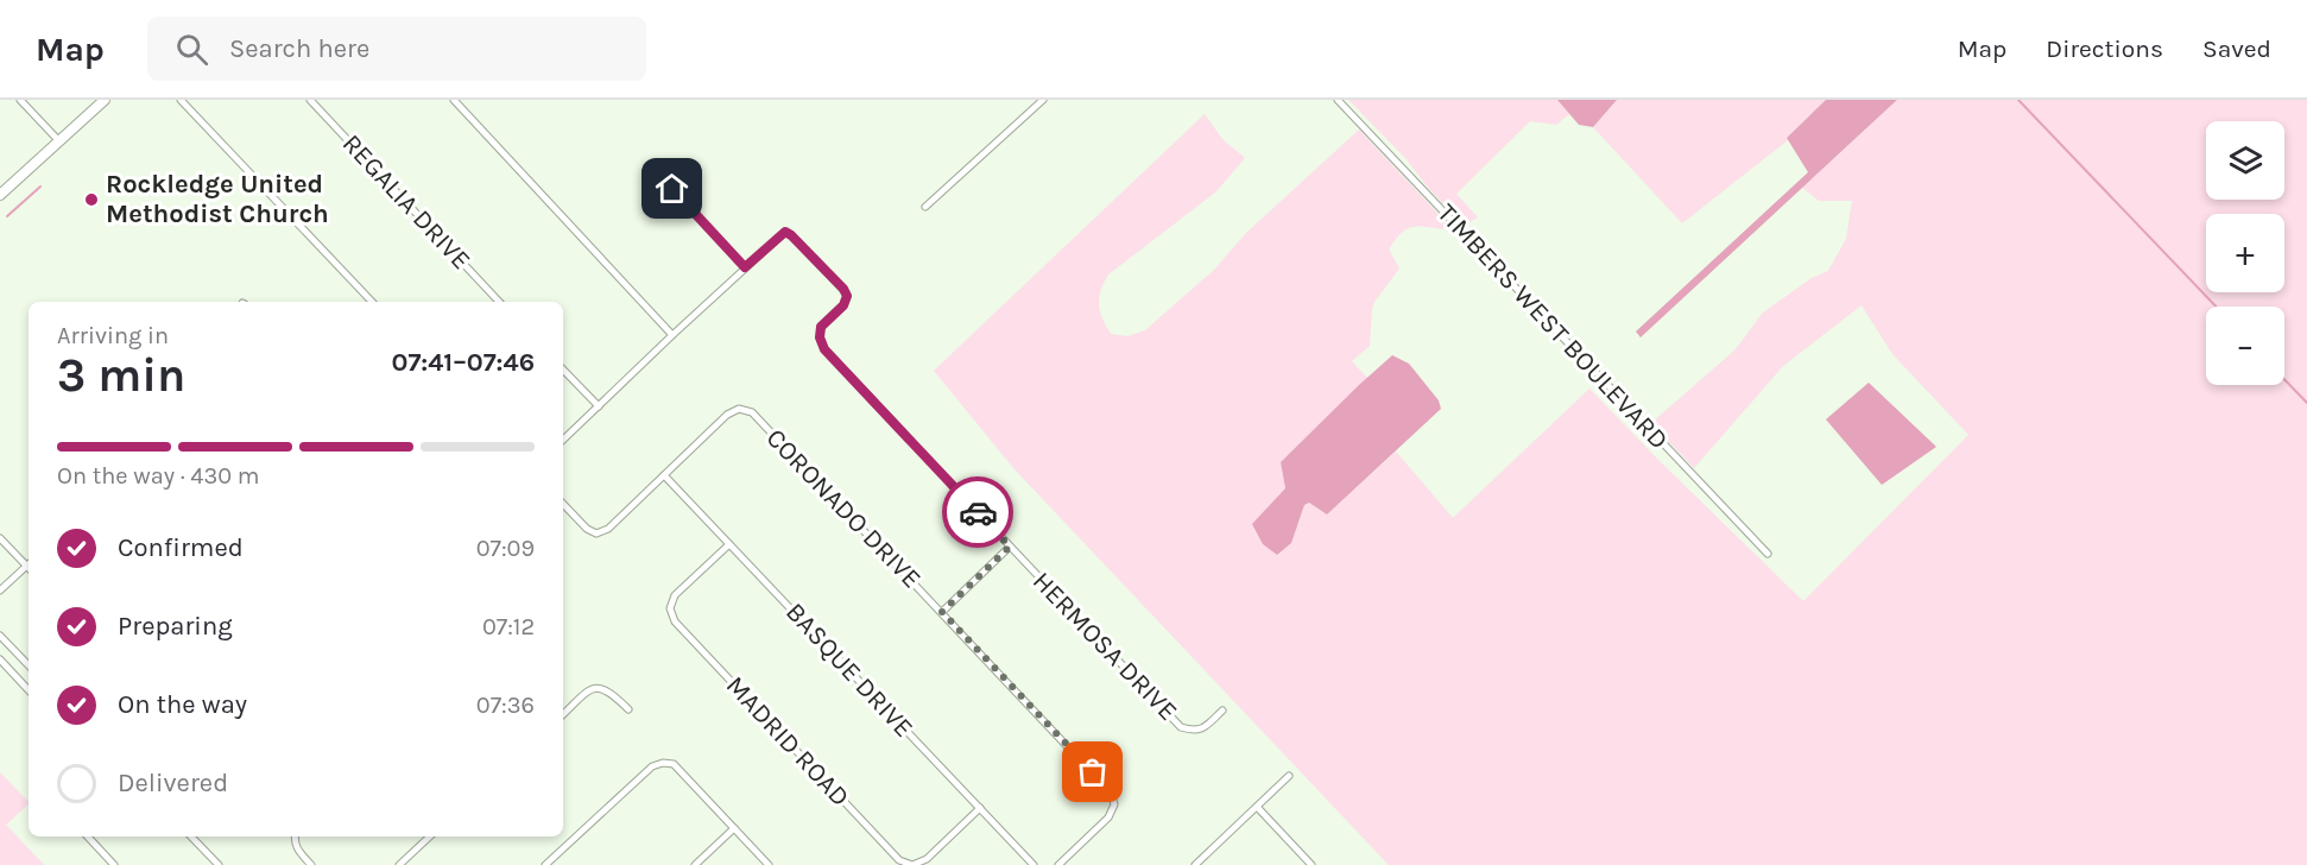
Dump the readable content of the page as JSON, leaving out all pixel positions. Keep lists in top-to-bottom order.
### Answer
{
  "streets": {
    "street": [
      "REGALIA DRIVE",
      "TIMBERS WEST BOULEVARD",
      "CORONADO DRIVE",
      "HERMOSA DRIVE",
      "BASQUE DRIVE",
      "MADRID ROAD"
    ]
  },
  "crossings": [
    ["CORONADO DRIVE", "BASQUE DRIVE"],
    ["BASQUE DRIVE", "MADRID ROAD"]
  ],
  "places": ["Rockledge United Methodist Church"],
  "page": {
    "header": "Map",
    "search": "Search here",
    "nav": ["Map", "Directions", "Saved"],
    "map_buttons": ["+", "−"],
    "heading": ["3 min", "Arriving in", "07:41–07:46"],
    "bar": "On the way · 430 m",
    "list": [
      ["Confirmed", "07:09"],
      ["Preparing", "07:12"],
      ["On the way", "07:36"],
      "Delivered"
    ]
  }
}
